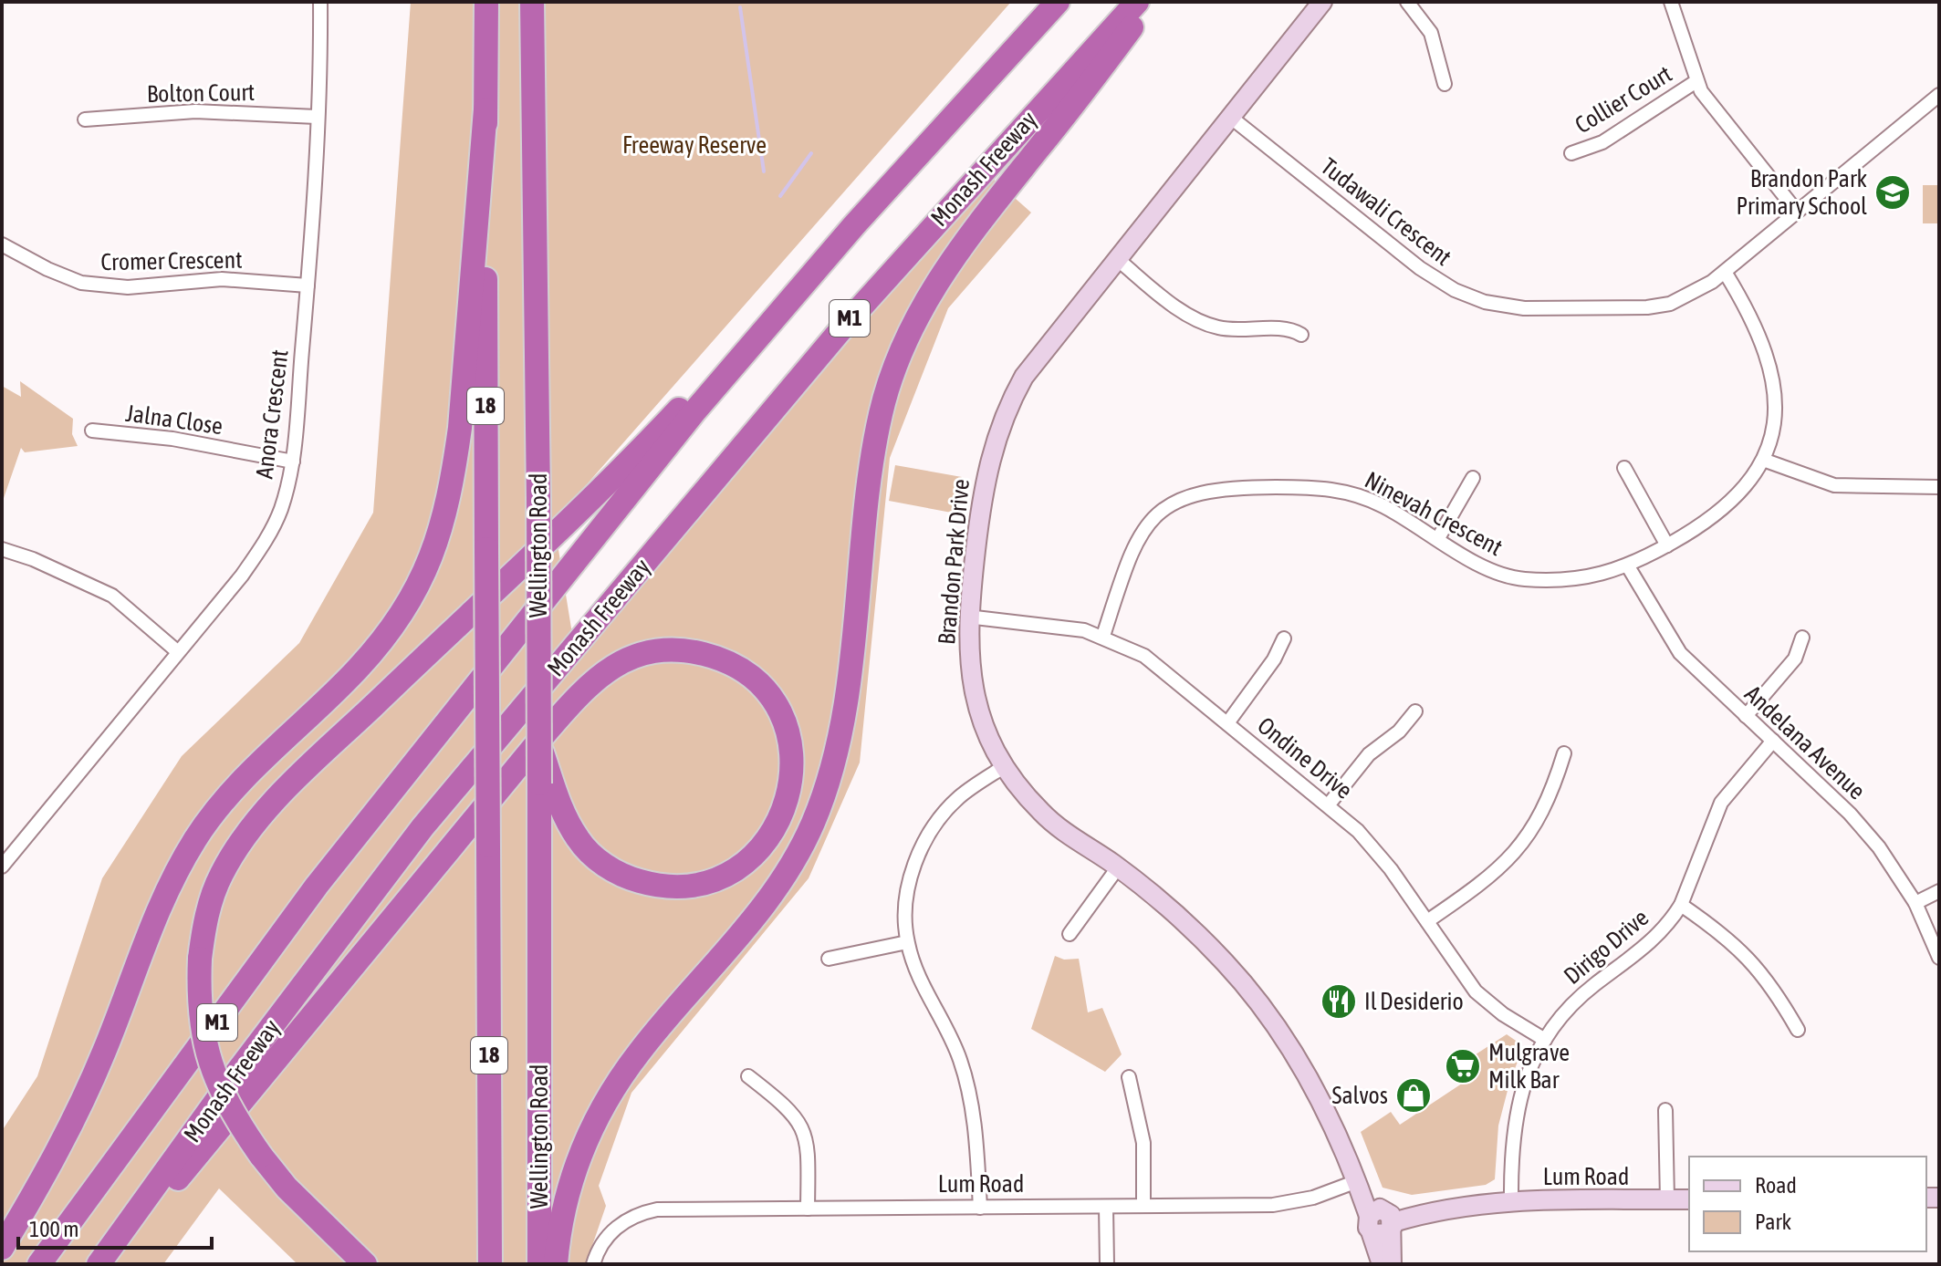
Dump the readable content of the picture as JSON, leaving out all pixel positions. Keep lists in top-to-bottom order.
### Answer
{
  "streets": {
    "highway": [
      "Monash Freeway",
      "M1",
      "18",
      "Wellington Road"
    ],
    "street": [
      "Bolton Court",
      "Collier Court",
      "Tudawali Crescent",
      "Cromer Crescent",
      "Anora Crescent",
      "Jalna Close",
      "Ninevah Crescent",
      "Brandon Park Drive",
      "Andelana Avenue",
      "Ondine Drive",
      "Dirigo Drive",
      "Lum Road"
    ]
  },
  "crossings": [
    ["Bolton Court", "Anora Crescent"],
    ["Tudawali Crescent", "Ninevah Crescent"],
    ["Tudawali Crescent", "Brandon Park Drive"],
    ["Cromer Crescent", "Anora Crescent"],
    ["Anora Crescent", "Jalna Close"],
    ["Ninevah Crescent", "Andelana Avenue"],
    ["Ninevah Crescent", "Ondine Drive"],
    ["Brandon Park Drive", "Ondine Drive"],
    ["Brandon Park Drive", "Lum Road"],
    ["Andelana Avenue", "Dirigo Drive"],
    ["Ondine Drive", "Dirigo Drive"],
    ["Dirigo Drive", "Lum Road"]
  ],
  "parks": ["Freeway Reserve"],
  "places": {
    "school or university": ["Brandon Park Primary School"],
    "restaurant": ["Il Desiderio"],
    "supermarket": ["Mulgrave Milk Bar"],
    "shop": ["Salvos"]
  },
  "legend": ["Road", "Park"],
  "scale_bar": "100 m"
}
